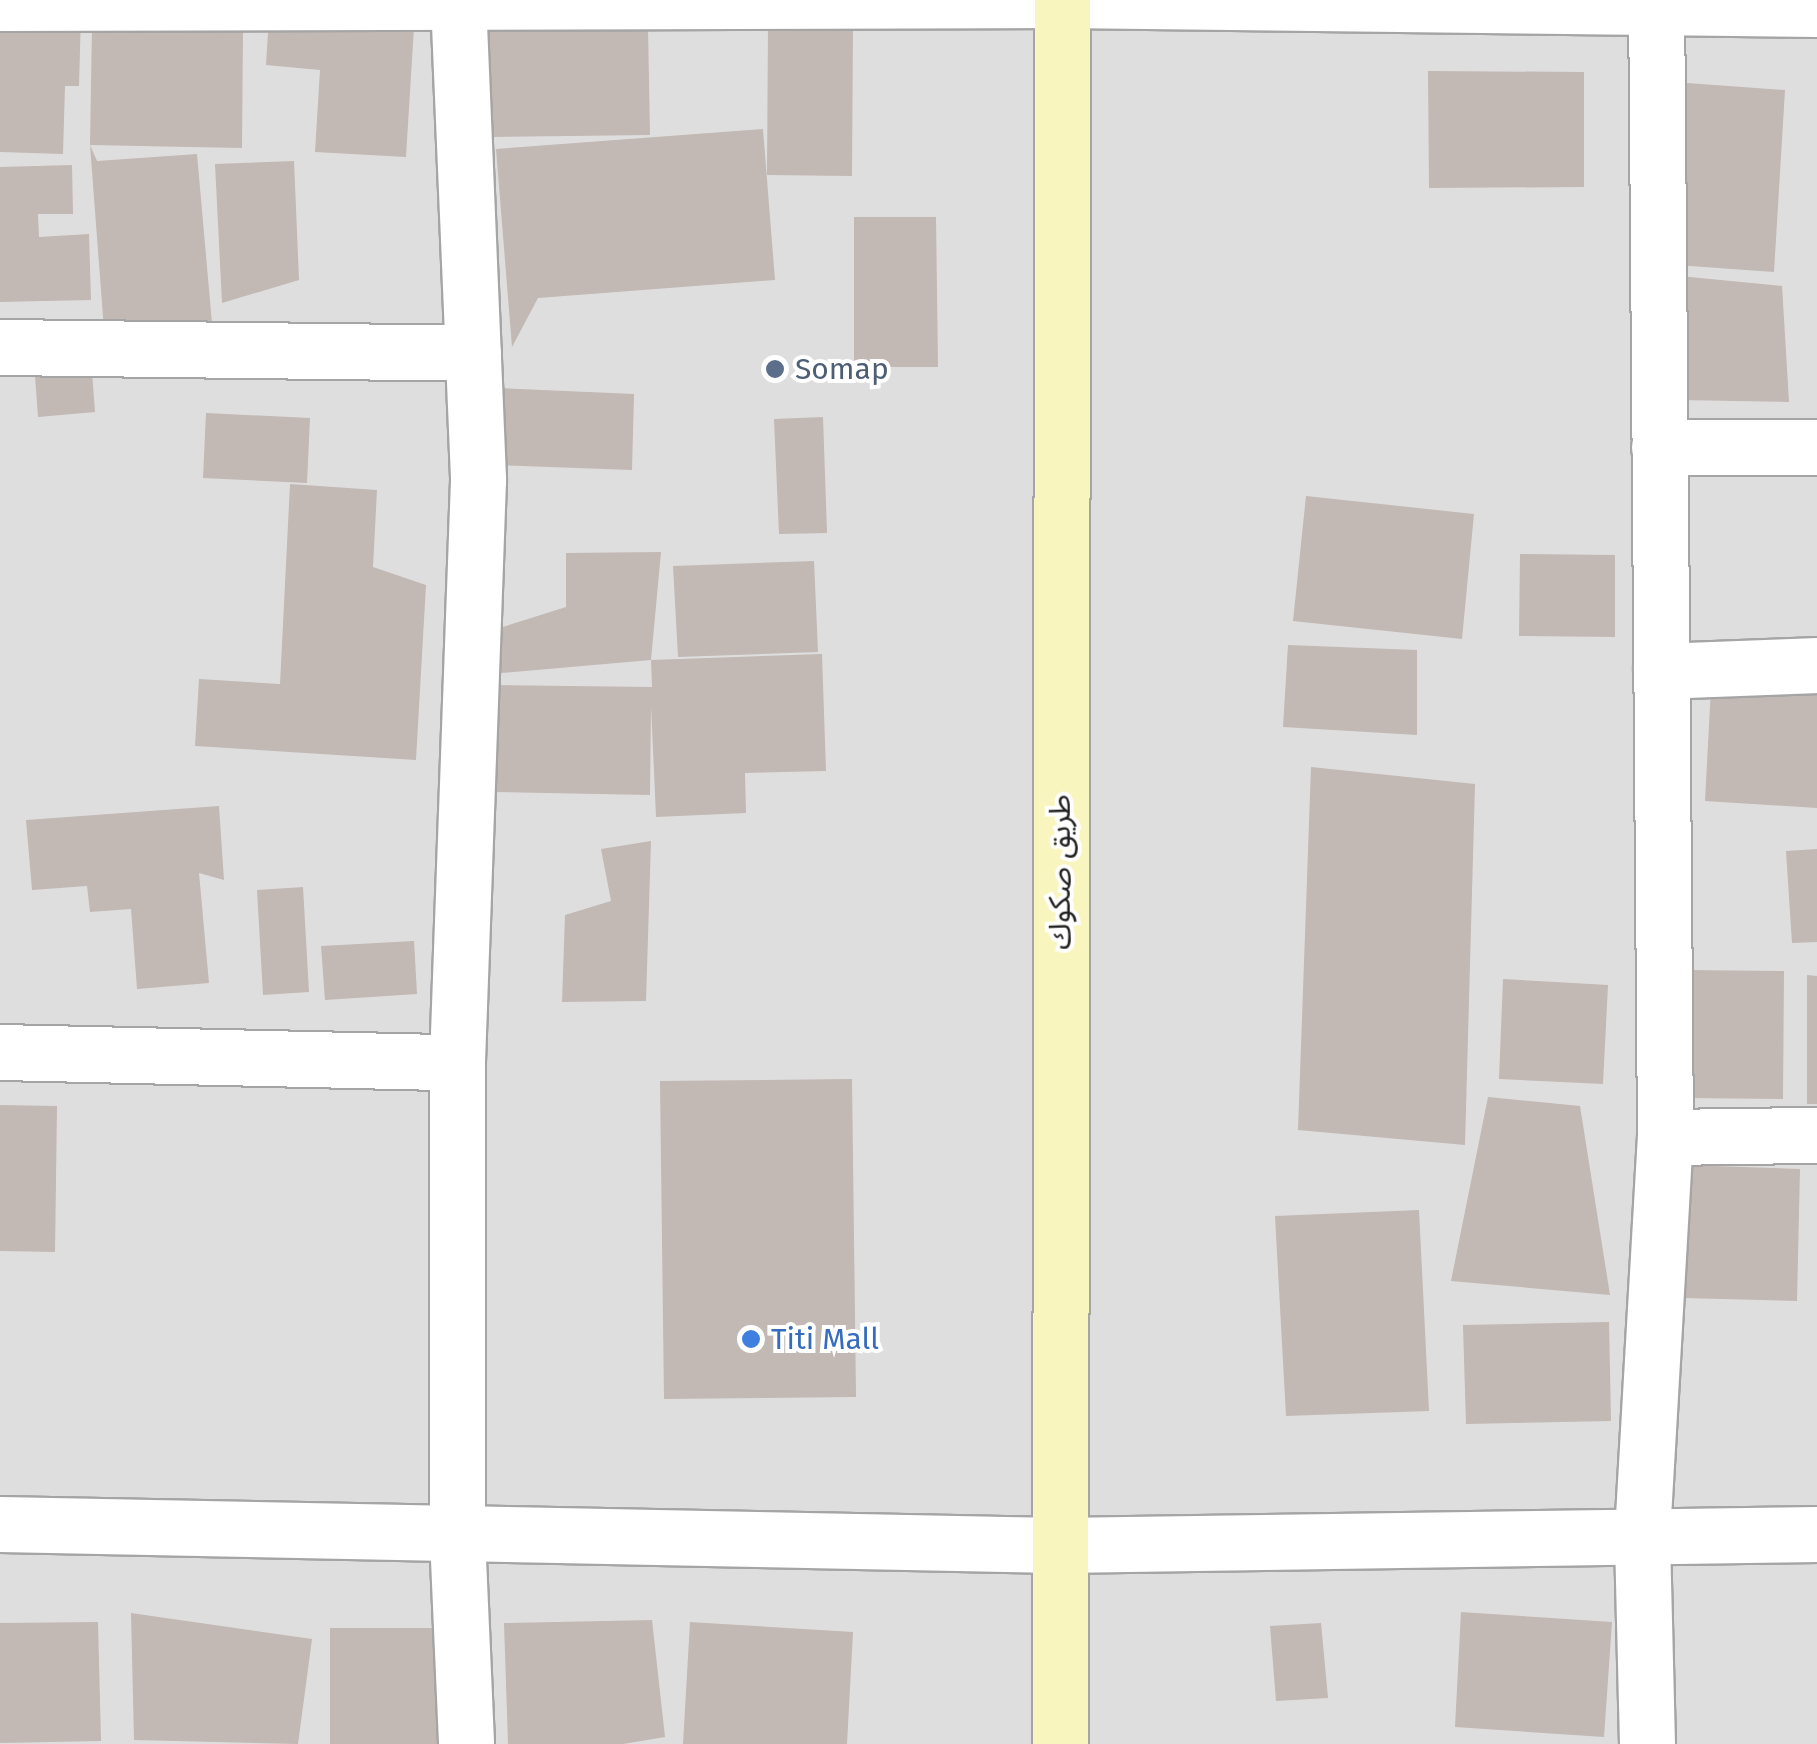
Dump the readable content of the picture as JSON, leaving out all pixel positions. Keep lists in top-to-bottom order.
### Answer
{
  "streets": {
    "street": ["طريق صكوك"]
  },
  "places": ["Somap", "Titi Mall"]
}
